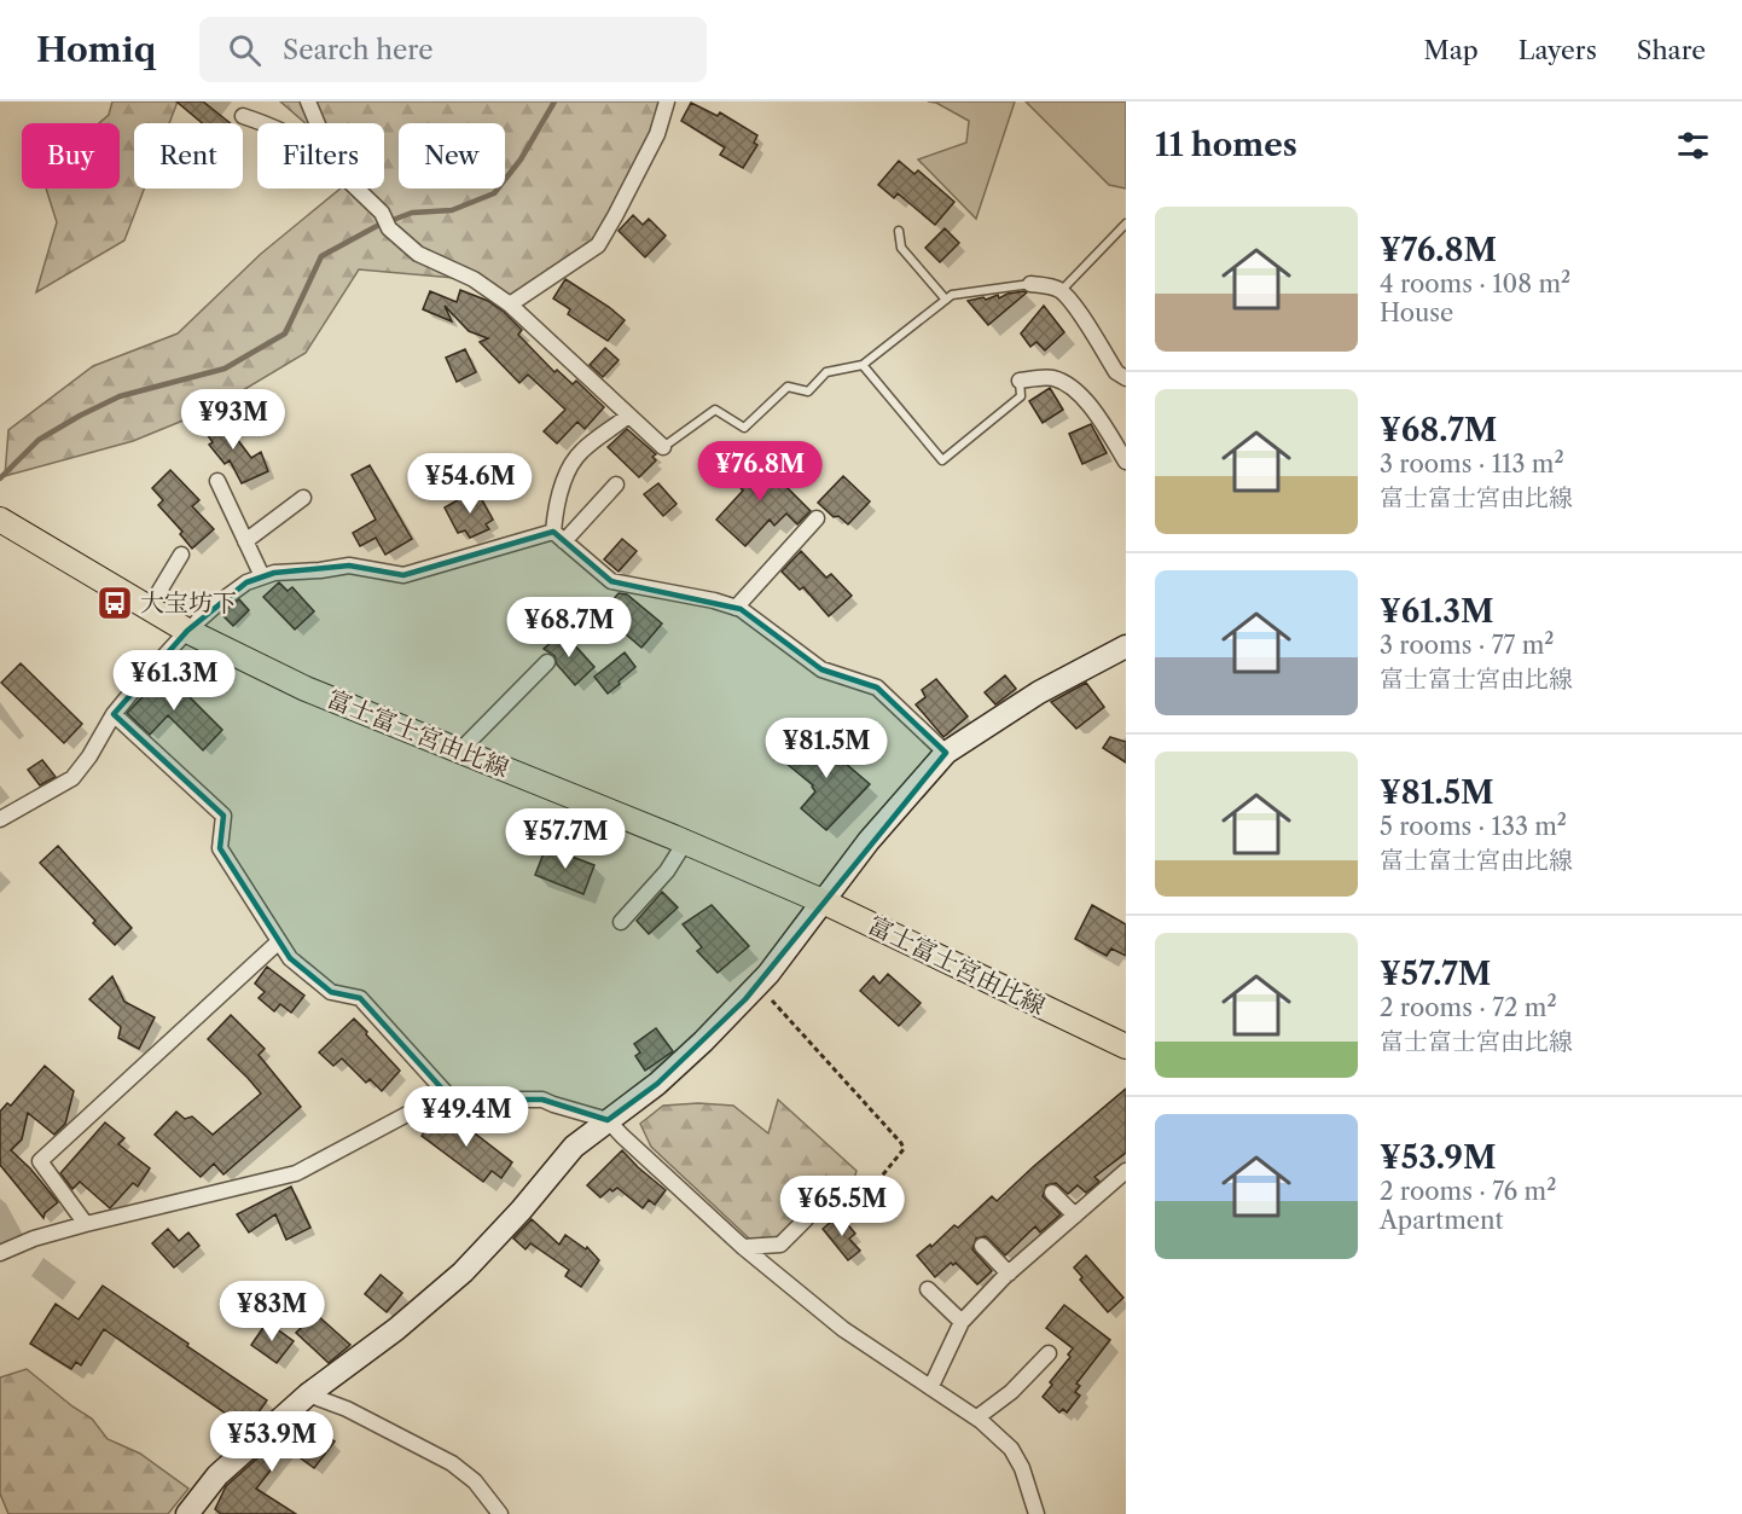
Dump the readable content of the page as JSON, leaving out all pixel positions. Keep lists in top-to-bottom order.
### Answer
{
  "streets": {
    "main road": ["富士富士宮由比線"]
  },
  "places": {
    "bus stop": ["大宝坊下"]
  },
  "page": {
    "header": "Homiq",
    "search": "Search here",
    "nav": ["Map", "Layers", "Share"],
    "heading": "11 homes",
    "chip": [
      "Buy",
      "Rent",
      "Filters",
      "New"
    ],
    "list": [
      {
        "name": "¥76.8M",
        "note": "4 rooms · 108 m² · House"
      },
      {
        "name": "¥68.7M",
        "note": "3 rooms · 113 m² · 富士富士宮由比線"
      },
      {
        "name": "¥61.3M",
        "note": "3 rooms · 77 m² · 富士富士宮由比線"
      },
      {
        "name": "¥81.5M",
        "note": "5 rooms · 133 m² · 富士富士宮由比線"
      },
      {
        "name": "¥57.7M",
        "note": "2 rooms · 72 m² · 富士富士宮由比線"
      },
      {
        "name": "¥53.9M",
        "note": "2 rooms · 76 m² · Apartment"
      }
    ],
    "price": [
      "¥93M",
      "¥76.8M",
      "¥54.6M",
      "¥68.7M",
      "¥61.3M",
      "¥81.5M",
      "¥57.7M",
      "¥49.4M",
      "¥65.5M",
      "¥83M",
      "¥53.9M"
    ]
  }
}
